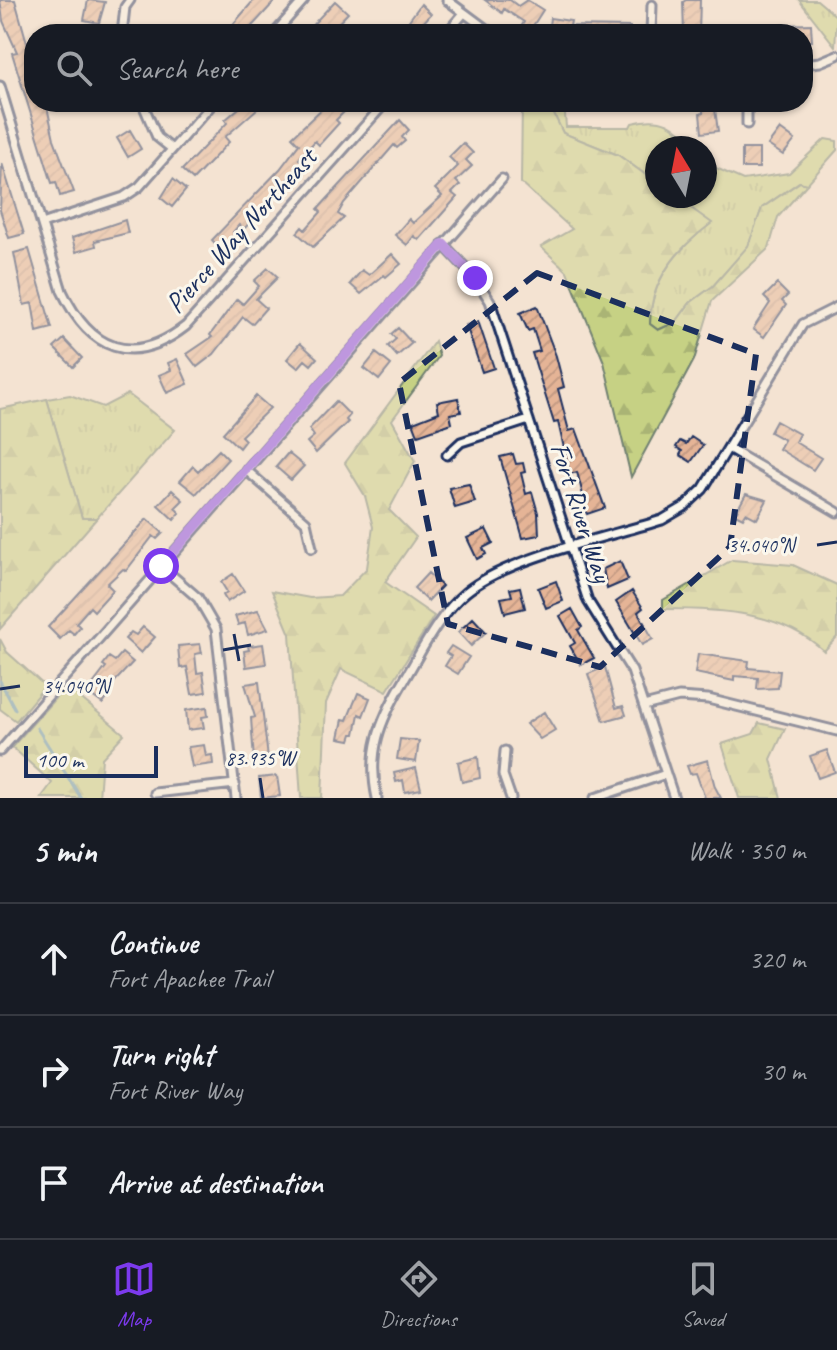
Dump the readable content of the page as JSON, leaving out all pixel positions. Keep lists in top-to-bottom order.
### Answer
{
  "streets": {
    "street": ["Pierce Way Northeast", "Fort River Way"]
  },
  "scale_bar": "100 m",
  "north": "top",
  "page": {
    "search": "Search here",
    "scale": "100 m",
    "heading": ["5 min", "Walk · 350 m"],
    "list": [
      ["Continue", "Fort Apachee Trail", "320 m"],
      ["Turn right", "Fort River Way", "30 m"],
      "Arrive at destination"
    ],
    "nav": ["Map", "Directions", "Saved"]
  },
  "coordinates": ["34.040°N", "83.935°W"]
}
